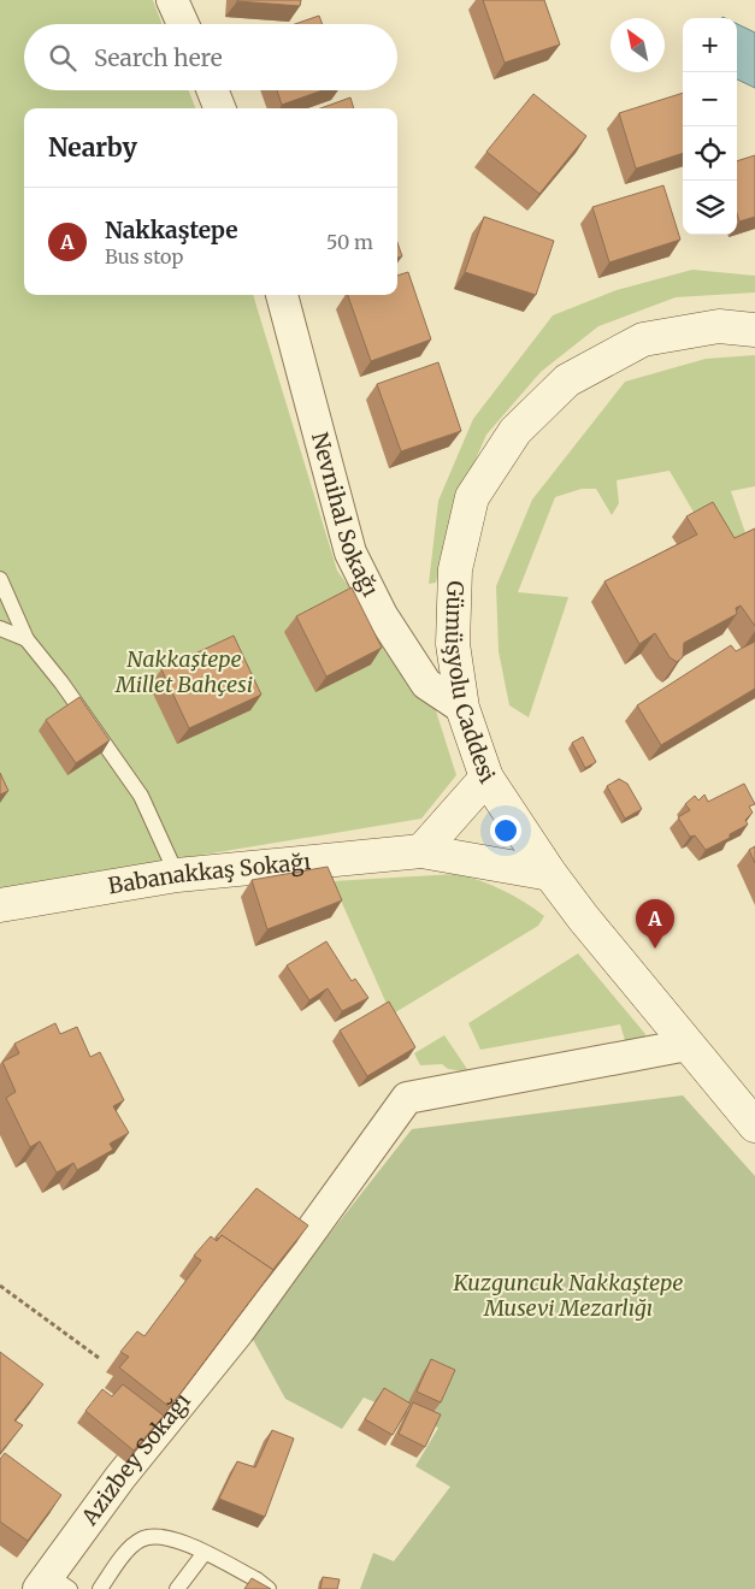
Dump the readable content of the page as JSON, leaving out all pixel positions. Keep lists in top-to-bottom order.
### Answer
{
  "streets": {
    "main road": ["Gümüşyolu Caddesi", "Babanakkaş Sokağı"],
    "street": ["Nevnihal Sokağı", "Azizbey Sokağı"]
  },
  "crossings": [
    ["Nevnihal Sokağı", "Gümüşyolu Caddesi"],
    ["Gümüşyolu Caddesi", "Babanakkaş Sokağı"],
    ["Gümüşyolu Caddesi", "Azizbey Sokağı"]
  ],
  "parks": ["Nakkaştepe Millet Bahçesi", "Kuzguncuk Nakkaştepe Musevi Mezarlığı"],
  "north": "top left",
  "page": {
    "map_buttons": ["+", "−"],
    "search": "Search here",
    "heading": "Nearby",
    "list": [
      {
        "mark": "A",
        "name": "Nakkaştepe",
        "note": "Bus stop",
        "value": "50 m"
      }
    ],
    "pins": "A"
  }
}
